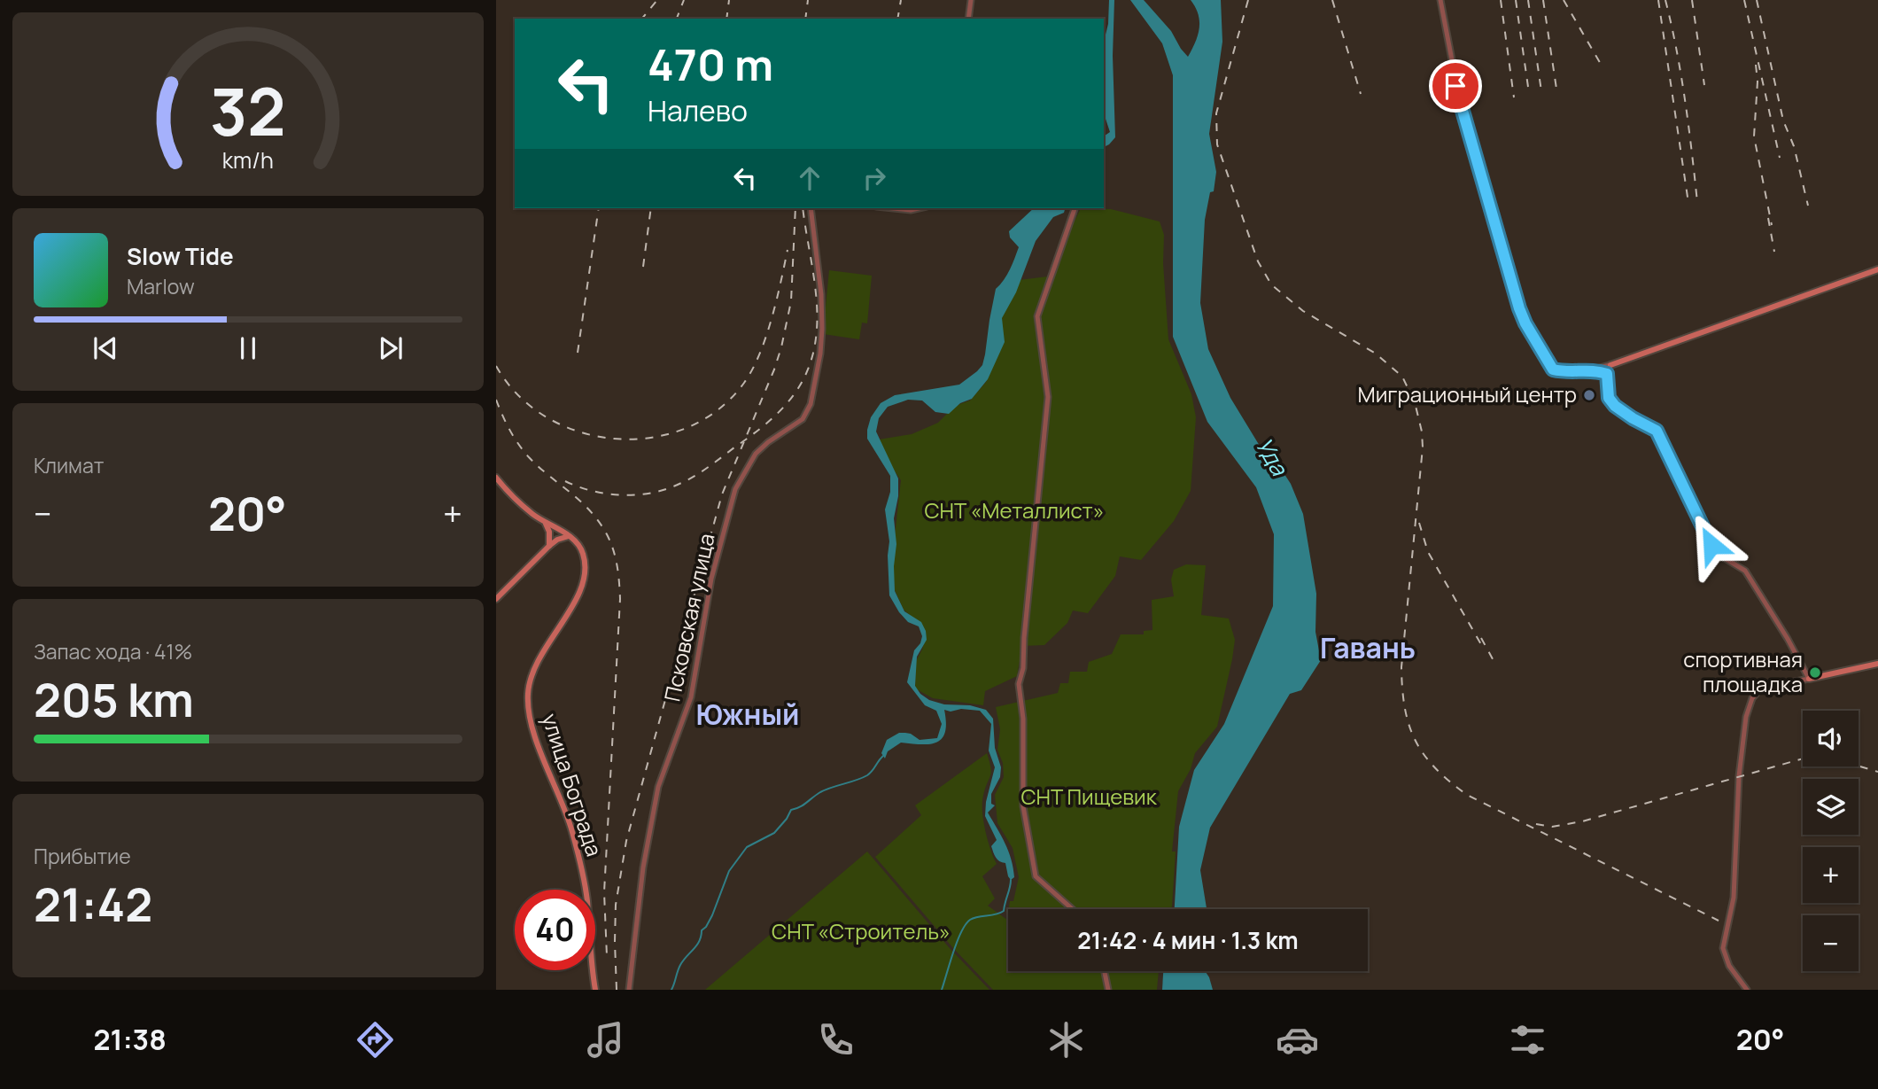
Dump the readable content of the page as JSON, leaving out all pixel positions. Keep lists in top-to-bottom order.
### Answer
{
  "streets": {
    "main road": ["улица Бограда"],
    "street": ["Псковская улица"]
  },
  "districts": ["Гавань", "Южный"],
  "water": ["Уда"],
  "parks": ["СНТ «Металлист»", "СНТ Пищевик", "СНТ «Строитель»"],
  "places": ["Миграционный центр", "спортивная площадка"],
  "page": {
    "turn": ["470 m", "Налево"],
    "song": ["Slow Tide", "Marlow"],
    "tile": [
      "Климат",
      ["Запас хода · 41%", "205 km"],
      ["Прибытие", "21:42"]
    ],
    "heat": ["−", "20°", "+"],
    "map_buttons": ["+", "−"],
    "limit": "40",
    "trip": "21:42 · 4 мин · 1.3 km",
    "tabs": ["21:38", "20°"],
    "gauge": ["32", "km/h"]
  }
}
